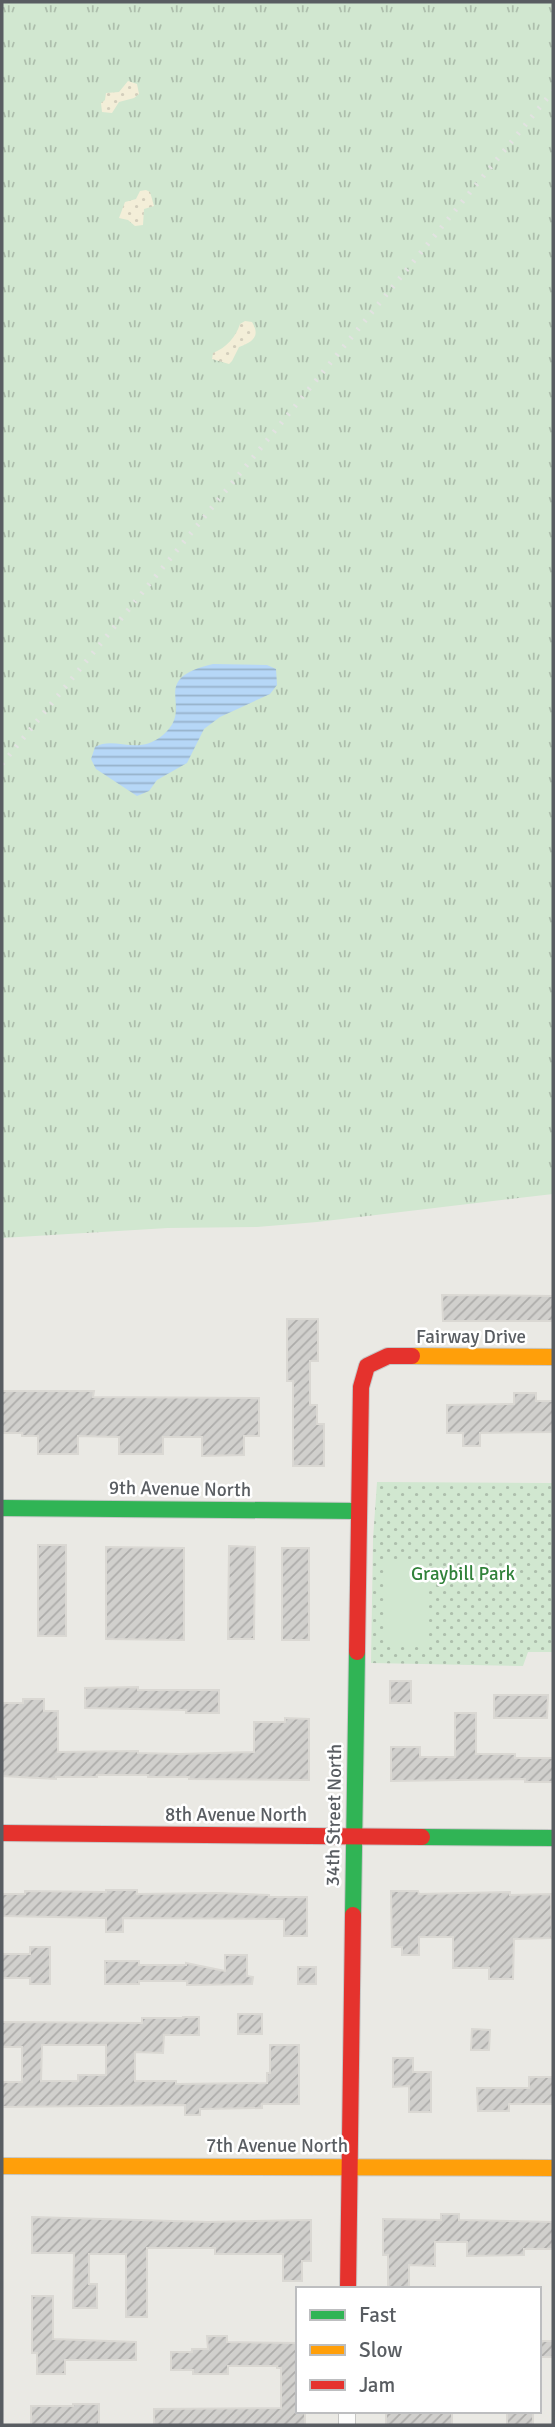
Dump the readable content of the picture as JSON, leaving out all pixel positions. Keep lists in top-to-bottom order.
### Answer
{
  "streets": {
    "street": [
      "Fairway Drive",
      "9th Avenue North",
      "8th Avenue North",
      "34th Street North",
      "7th Avenue North"
    ]
  },
  "crossings": [
    ["Fairway Drive", "34th Street North"],
    ["9th Avenue North", "34th Street North"],
    ["8th Avenue North", "34th Street North"],
    ["34th Street North", "7th Avenue North"]
  ],
  "parks": ["Graybill Park"],
  "legend": ["Fast", "Slow", "Jam"]
}
